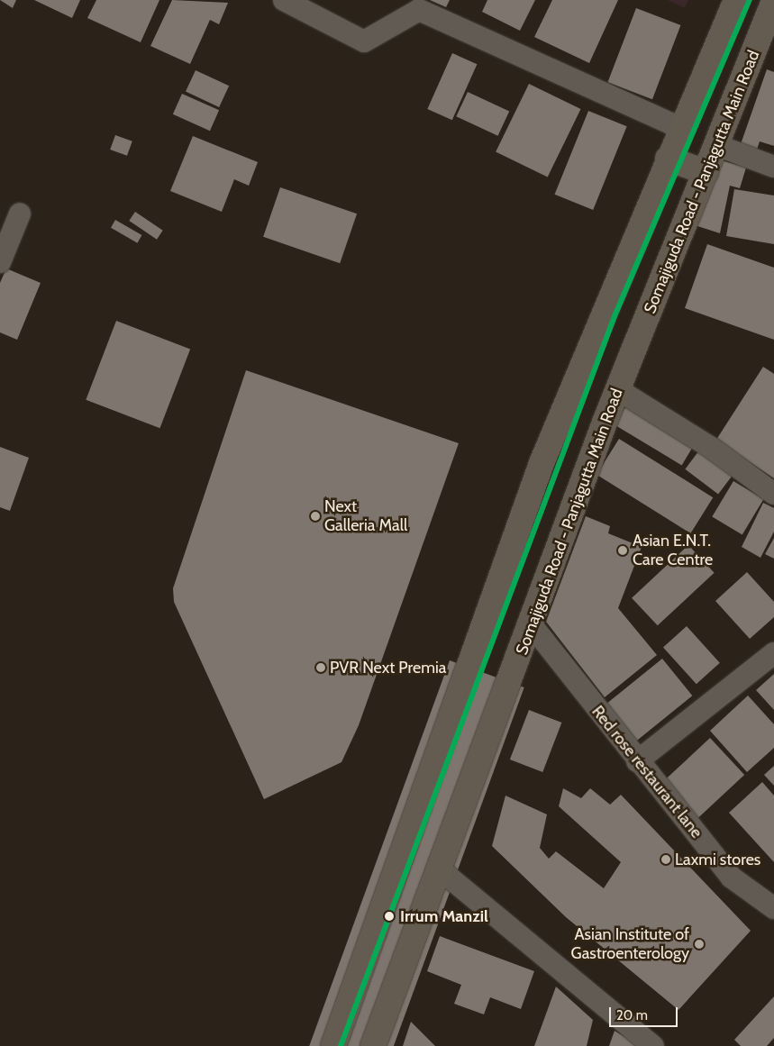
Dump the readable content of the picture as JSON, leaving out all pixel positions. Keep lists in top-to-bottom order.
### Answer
{
  "streets": {
    "highway": ["Somajiguda Road - Panjagutta Main Road"],
    "street": ["Red rose restaurant lane"]
  },
  "crossings": [
    ["Somajiguda Road - Panjagutta Main Road", "Red rose restaurant lane"]
  ],
  "places": [
    "Next Galleria Mall",
    "Asian E.N.T. Care Centre",
    "PVR Next Premia",
    "Laxmi stores",
    "Irrum Manzil",
    "Asian Institute of Gastroenterology"
  ],
  "scale_bar": "20 m"
}
